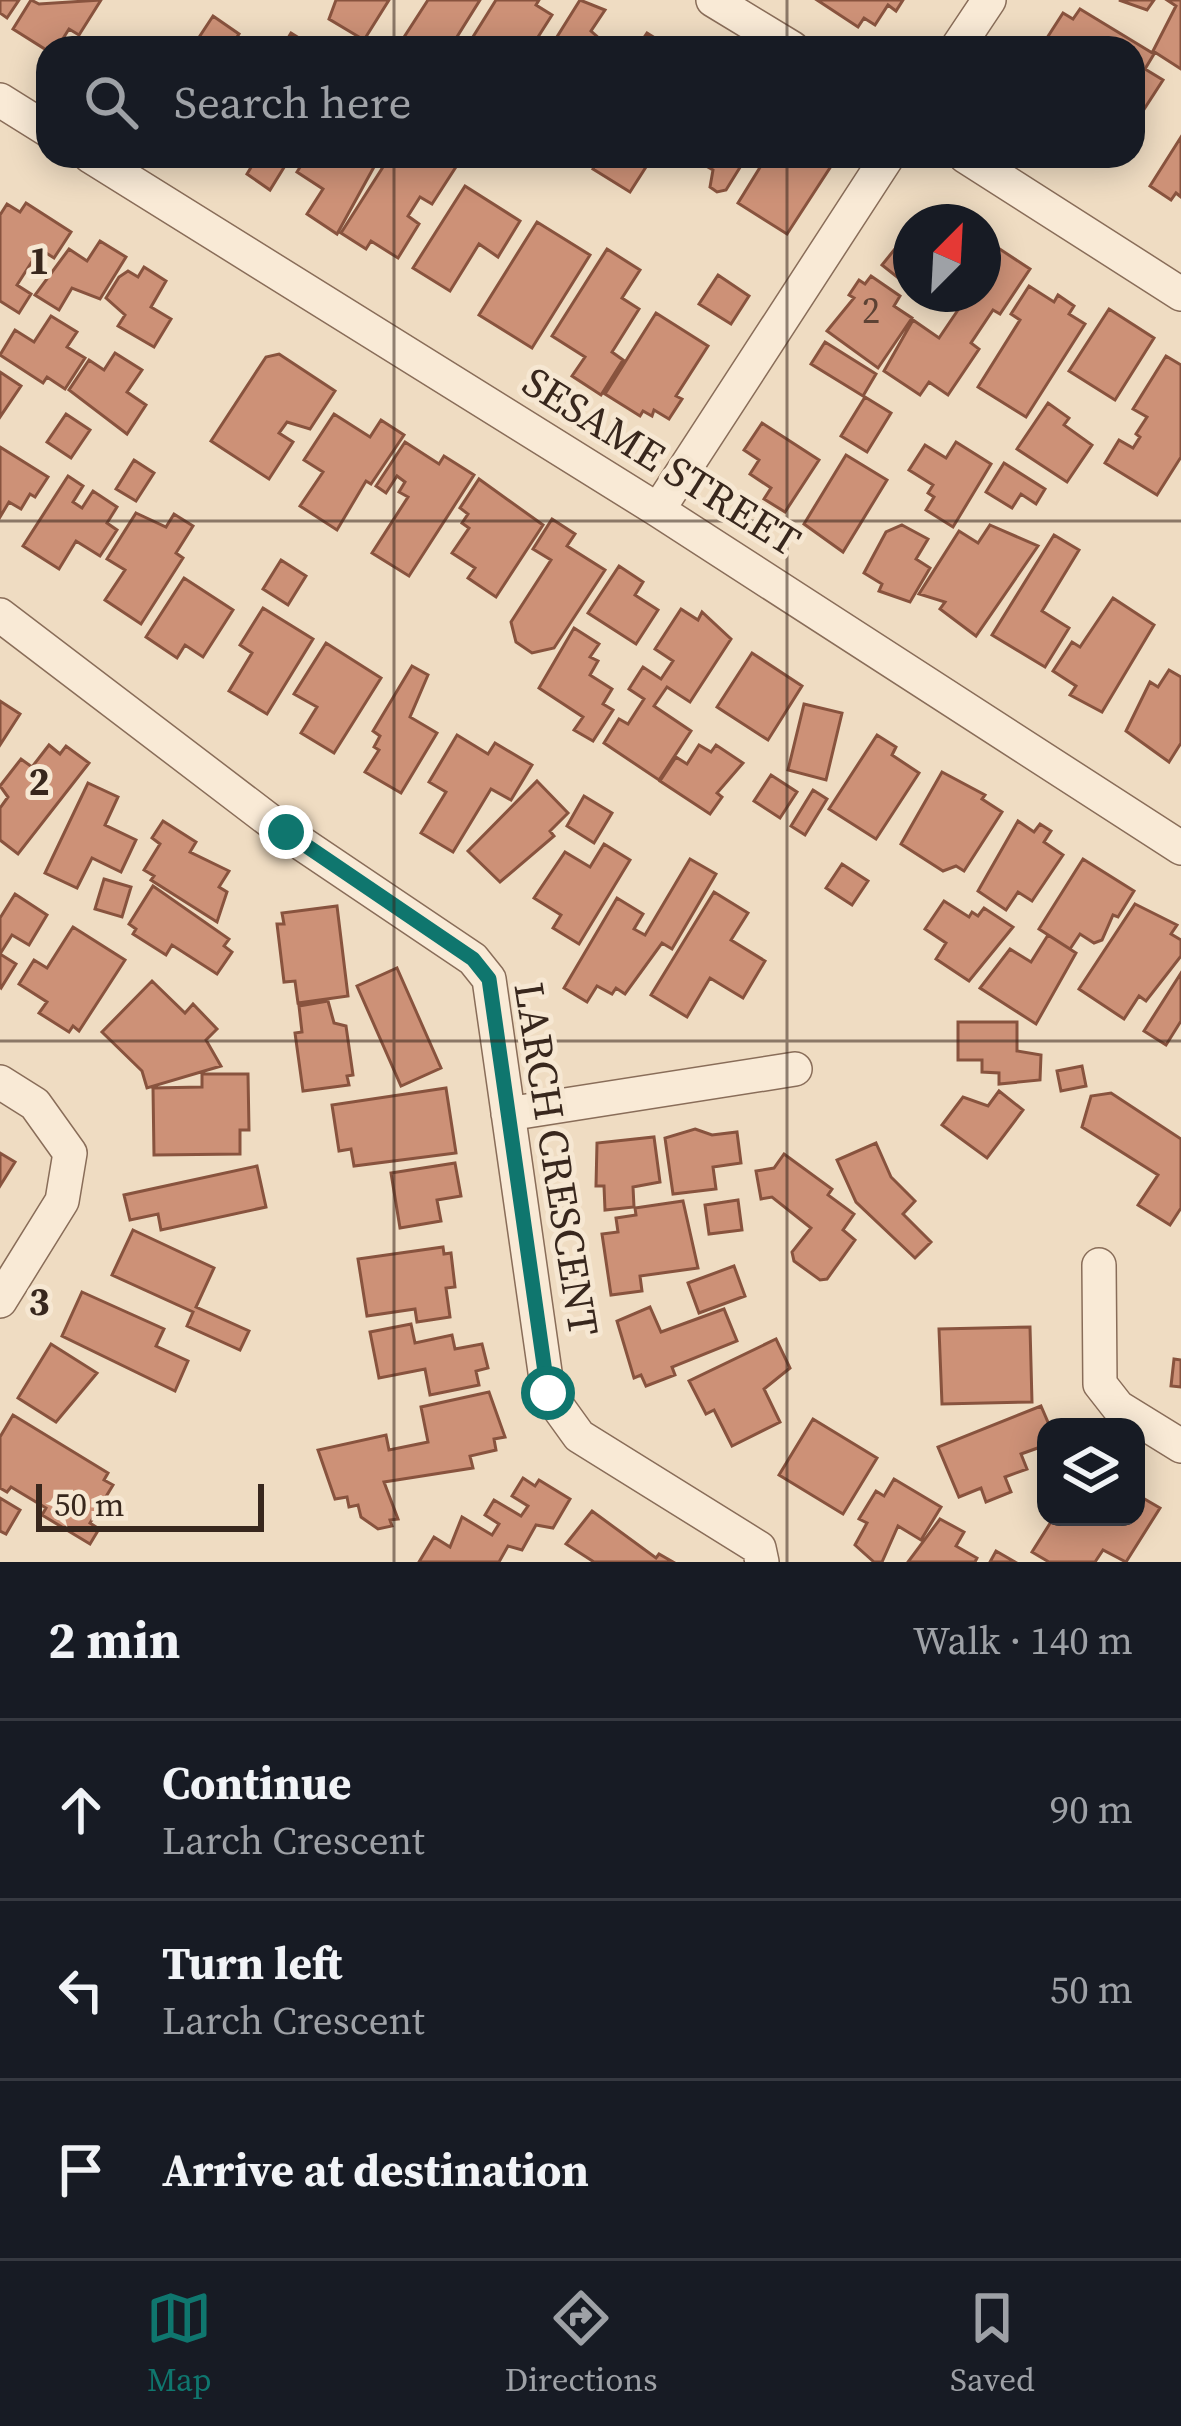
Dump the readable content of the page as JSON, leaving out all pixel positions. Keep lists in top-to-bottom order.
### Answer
{
  "streets": {
    "street": ["SESAME STREET", "LARCH CRESCENT"]
  },
  "house_numbers": ["2"],
  "scale_bar": "50 m",
  "north": "top right",
  "page": {
    "search": "Search here",
    "scale": "50 m",
    "heading": ["2 min", "Walk · 140 m"],
    "list": [
      ["Continue", "Larch Crescent", "90 m"],
      ["Turn left", "Larch Crescent", "50 m"],
      "Arrive at destination"
    ],
    "nav": ["Map", "Directions", "Saved"]
  },
  "grid": {
    "rows": ["1", "2", "3"]
  }
}
